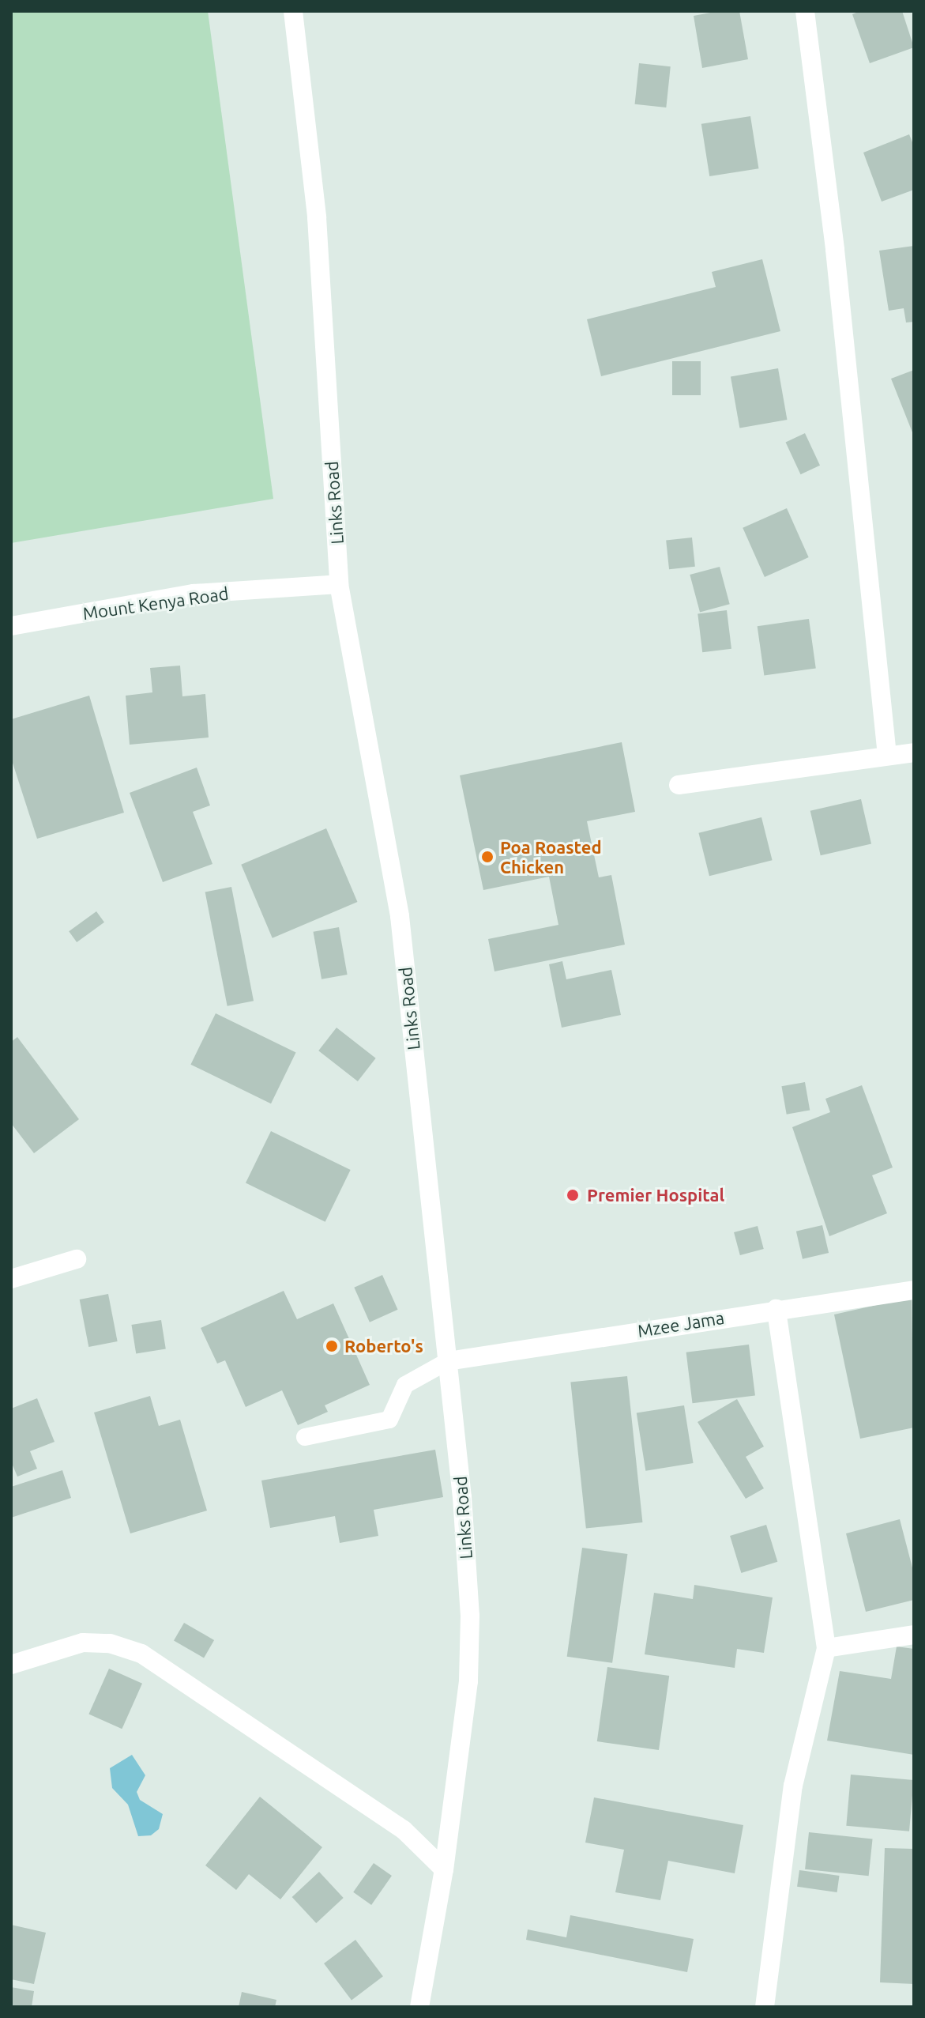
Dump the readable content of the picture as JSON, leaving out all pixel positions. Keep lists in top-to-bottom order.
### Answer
{
  "streets": {
    "street": ["Links Road", "Mount Kenya Road", "Mzee Jama"]
  },
  "crossings": [
    ["Links Road", "Mount Kenya Road"],
    ["Links Road", "Mzee Jama"]
  ],
  "places": ["Poa Roasted Chicken", "Premier Hospital", "Roberto's"]
}
